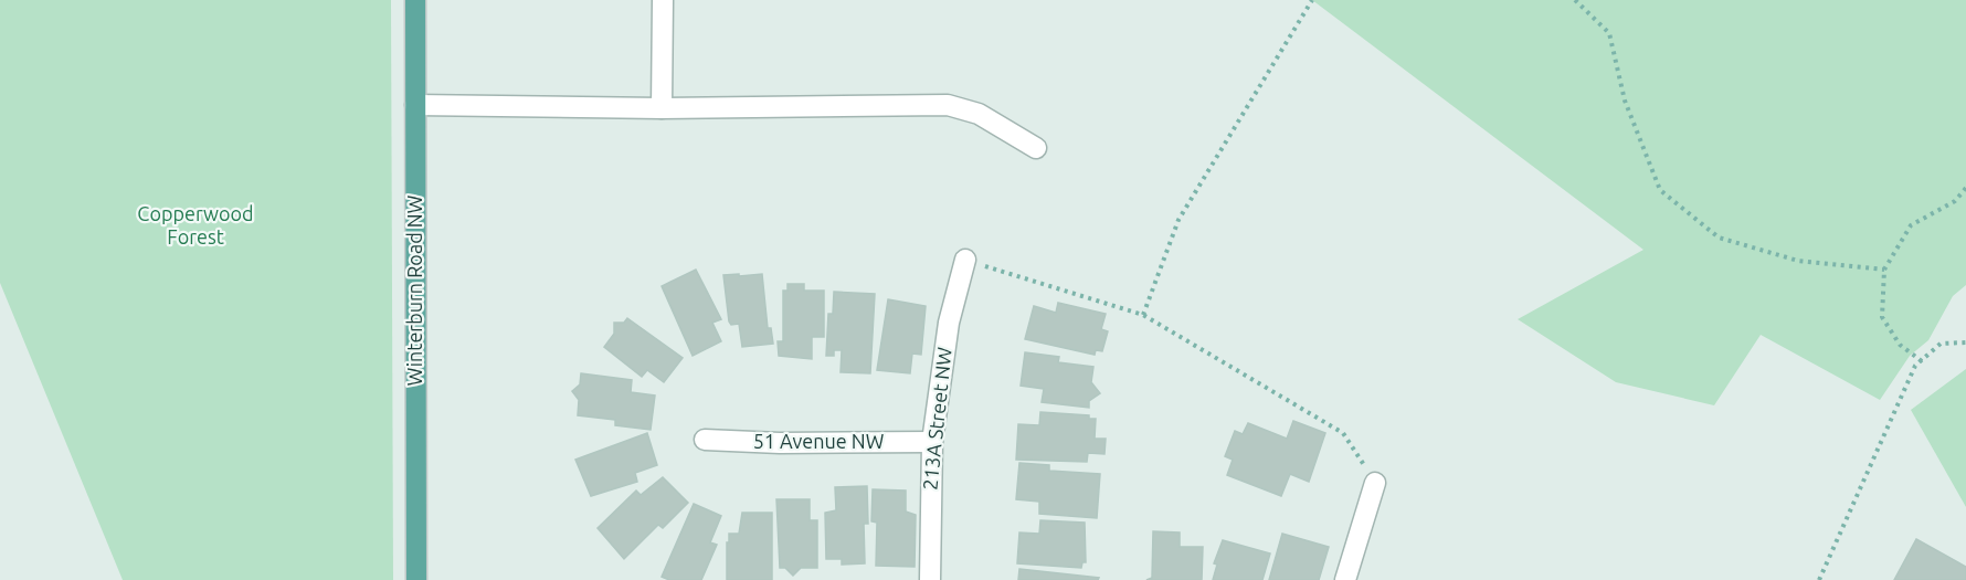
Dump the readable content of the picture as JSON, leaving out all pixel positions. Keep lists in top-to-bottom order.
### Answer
{
  "streets": {
    "main road": ["Winterburn Road NW"],
    "street": ["213A Street NW", "51 Avenue NW"]
  },
  "crossings": [
    ["213A Street NW", "51 Avenue NW"]
  ],
  "parks": ["Copperwood Forest"]
}
